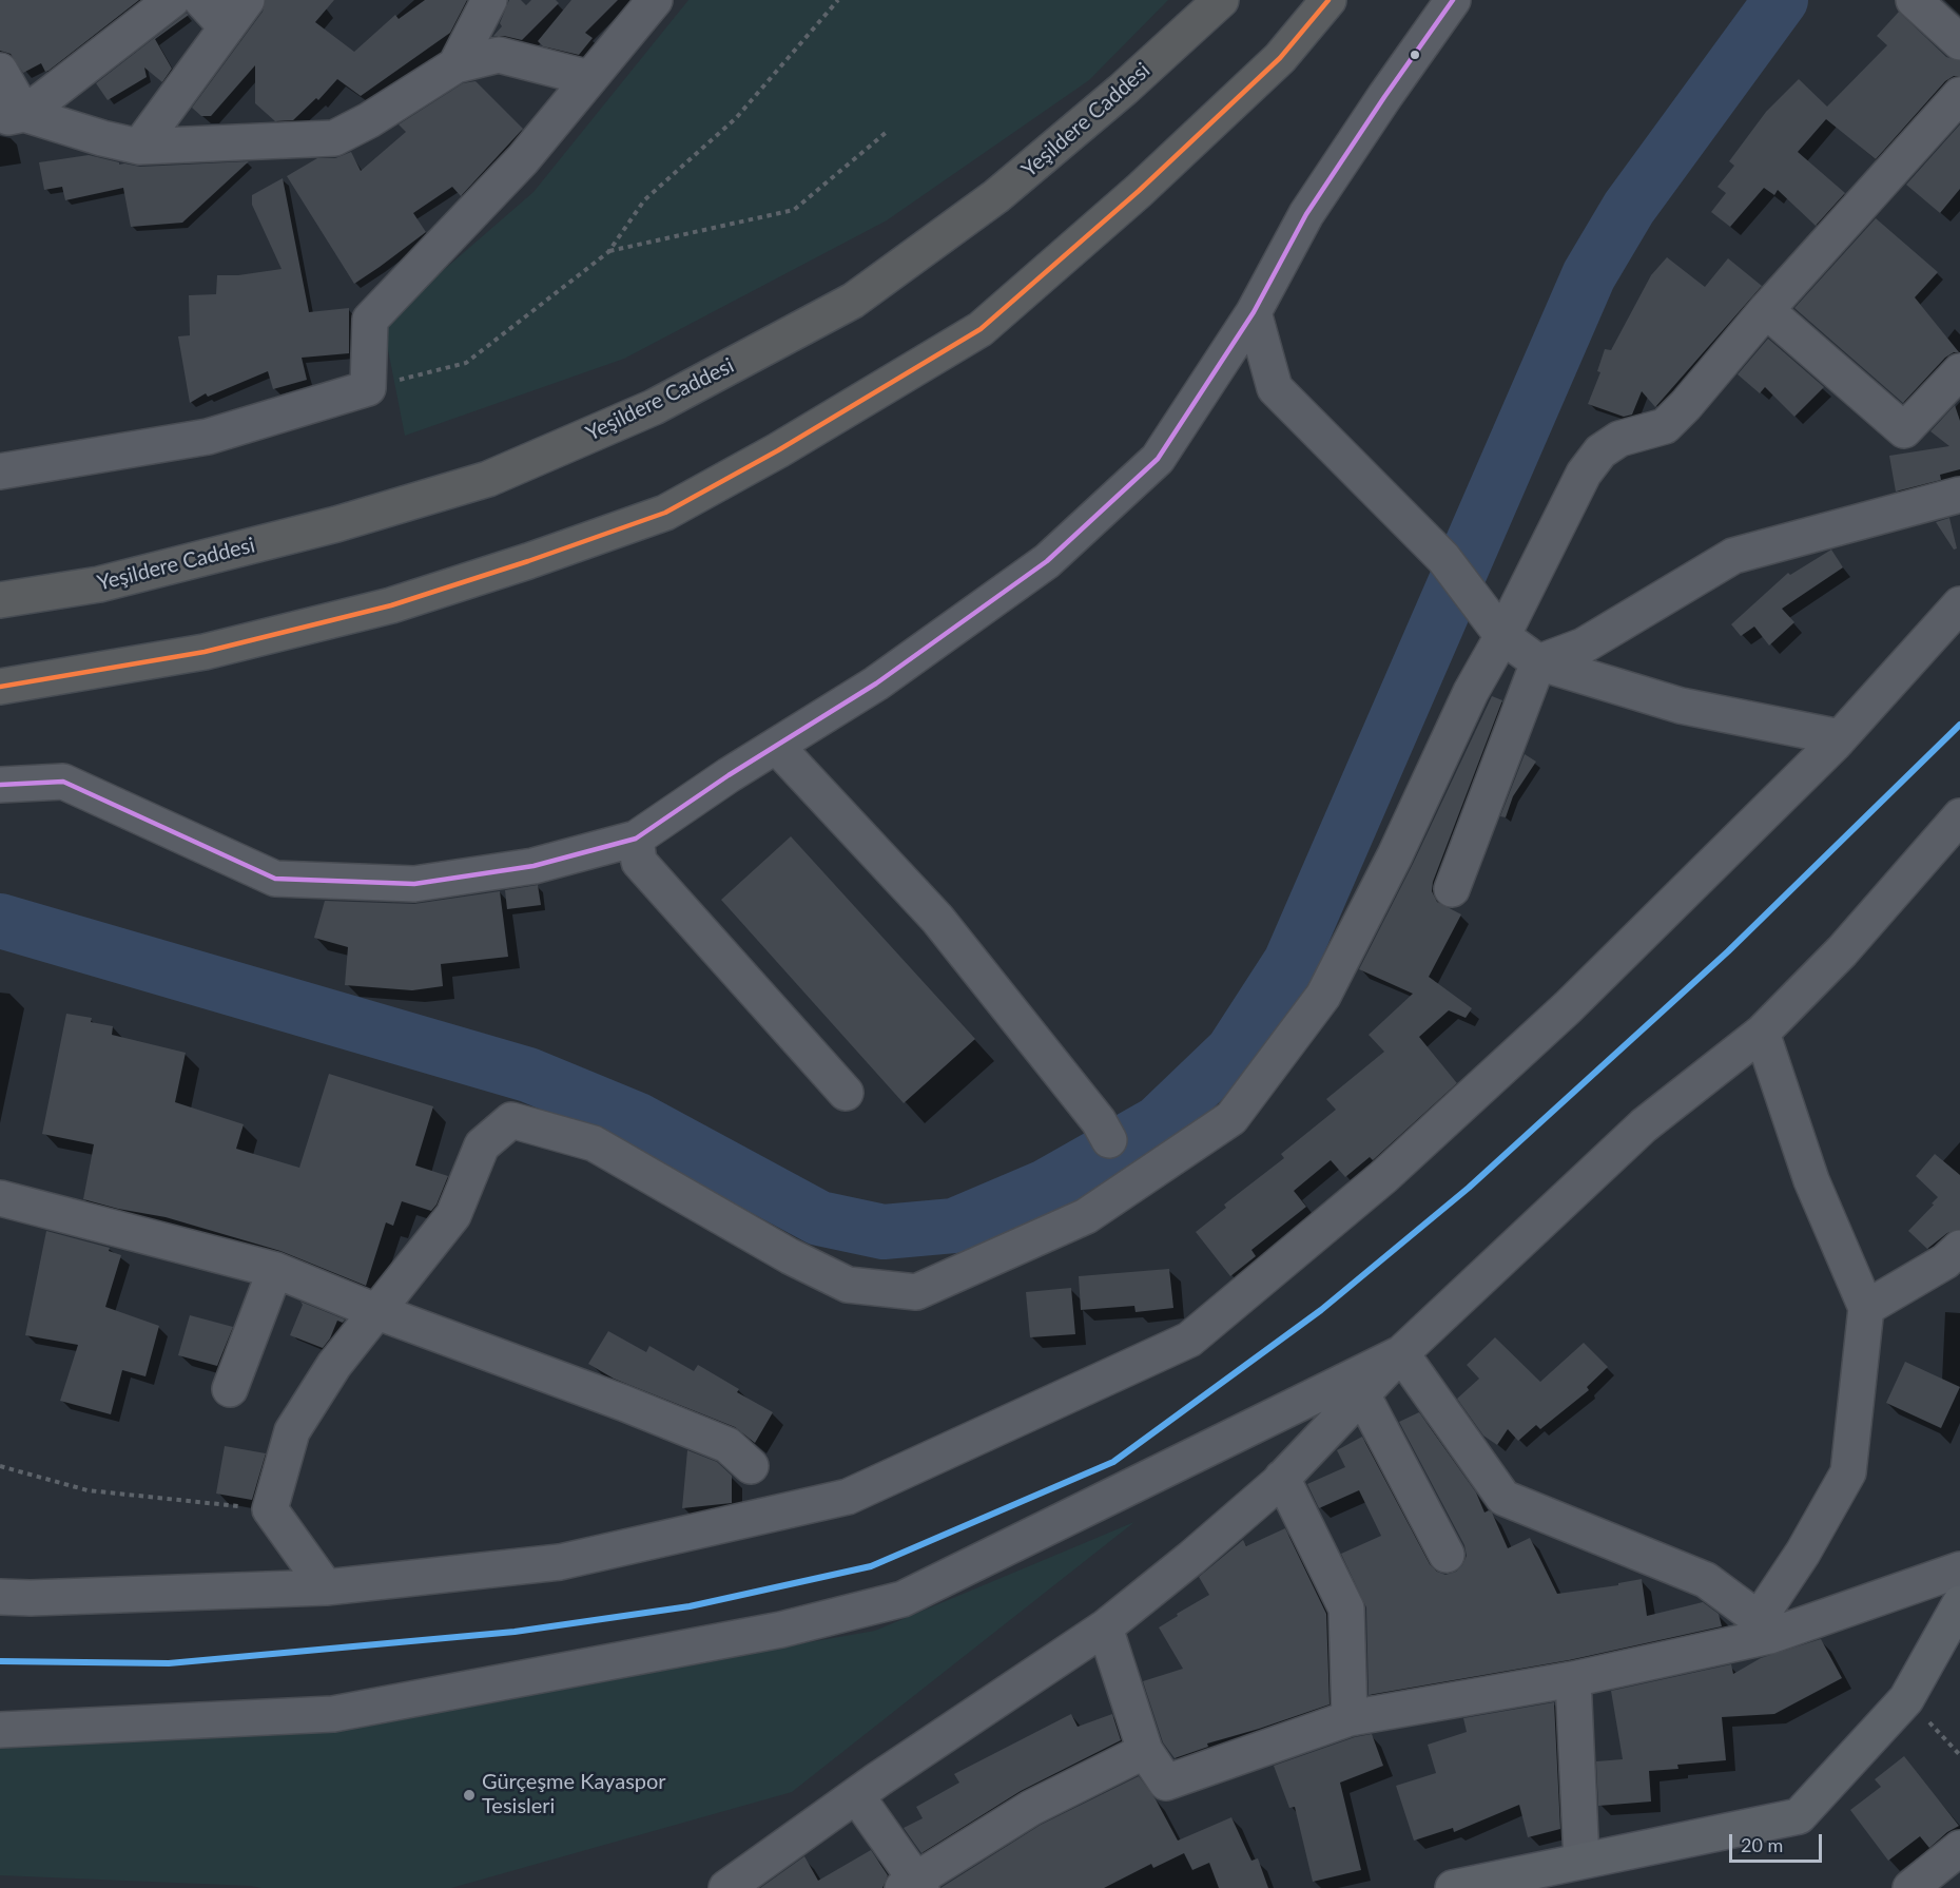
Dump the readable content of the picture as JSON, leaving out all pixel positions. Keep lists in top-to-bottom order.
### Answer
{
  "streets": {
    "highway": ["Yeşildere Caddesi"]
  },
  "places": ["Gürçeşme Kayaspor Tesisleri"],
  "scale_bar": "20 m"
}
